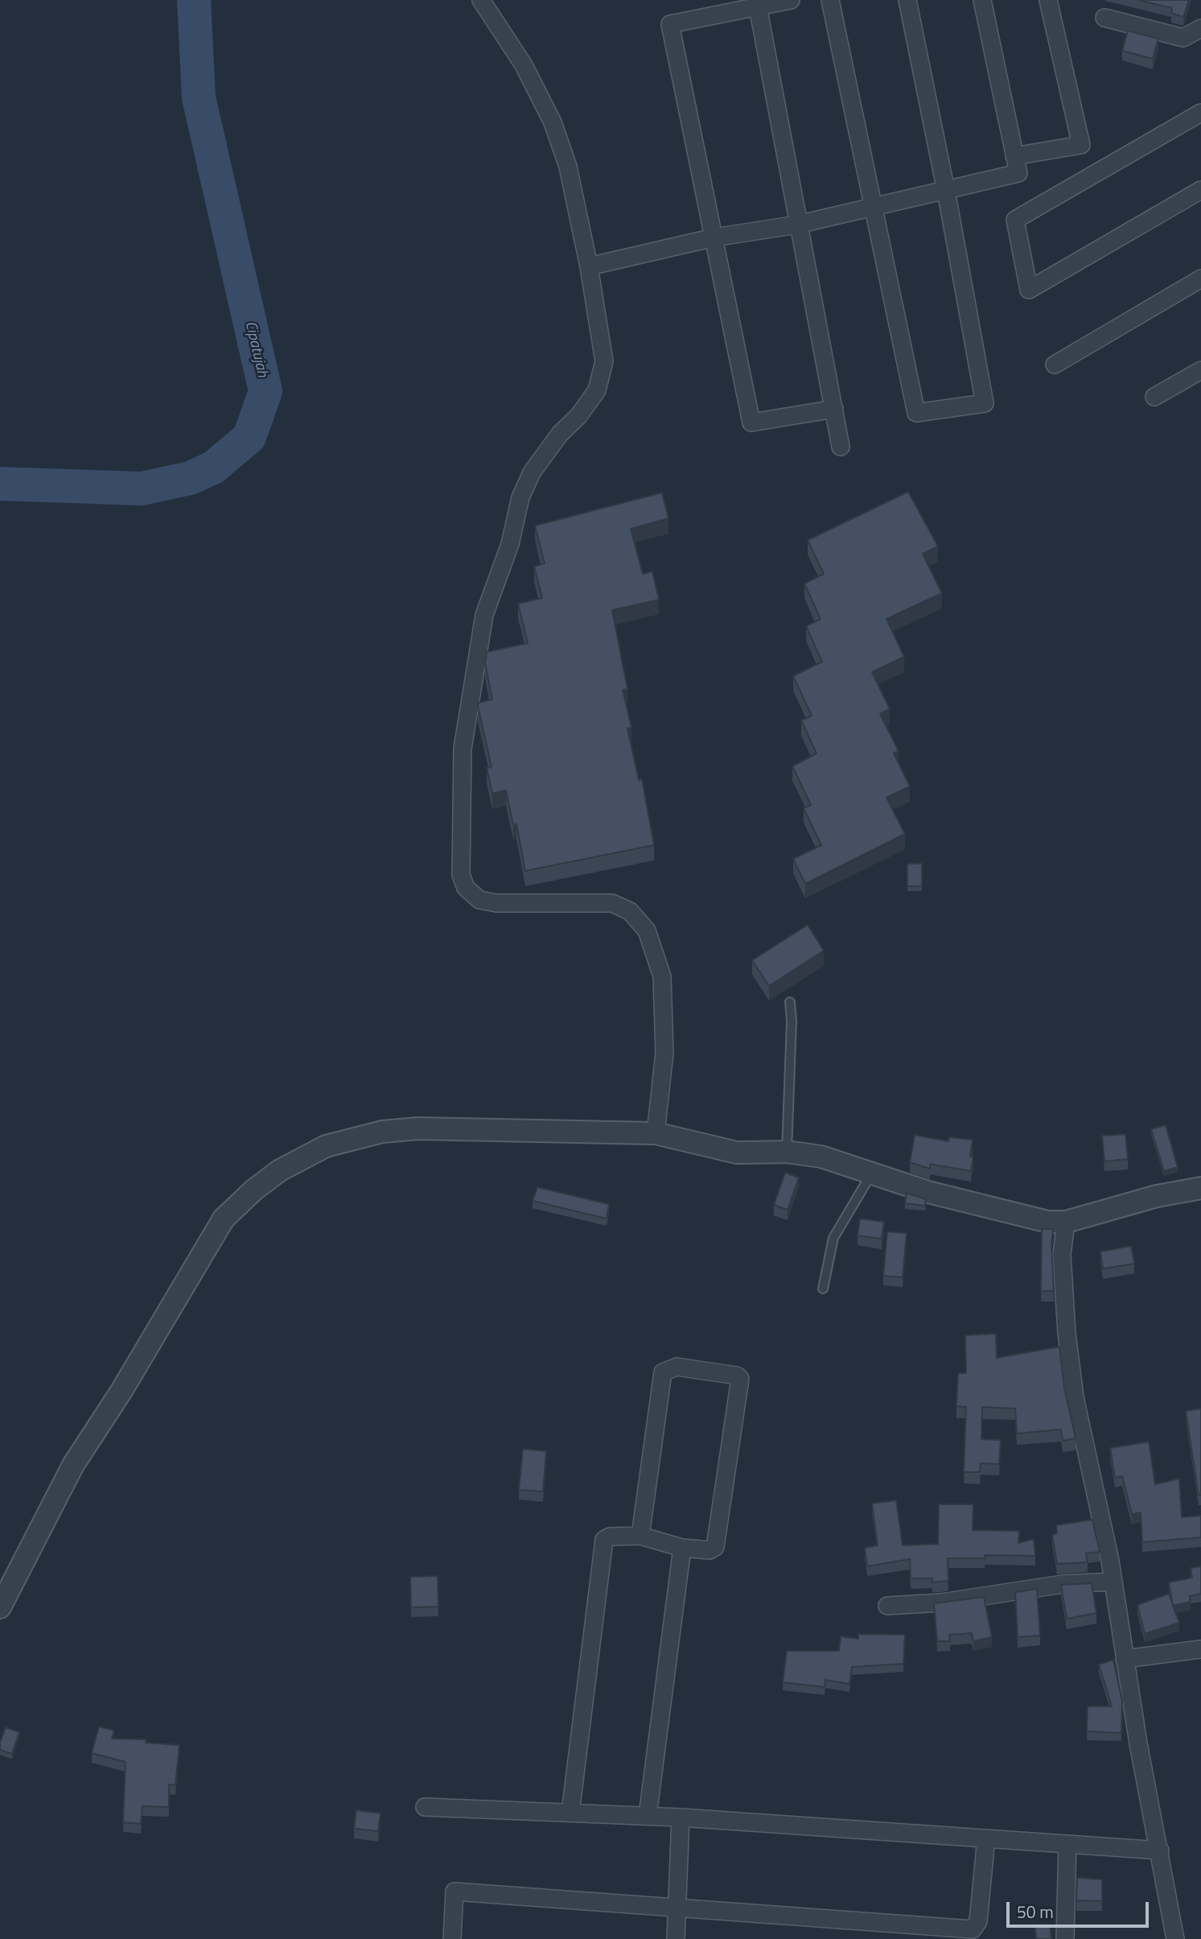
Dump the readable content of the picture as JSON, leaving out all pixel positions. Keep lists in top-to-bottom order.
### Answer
{
  "water": ["Cipatujah"],
  "scale_bar": "50 m"
}
